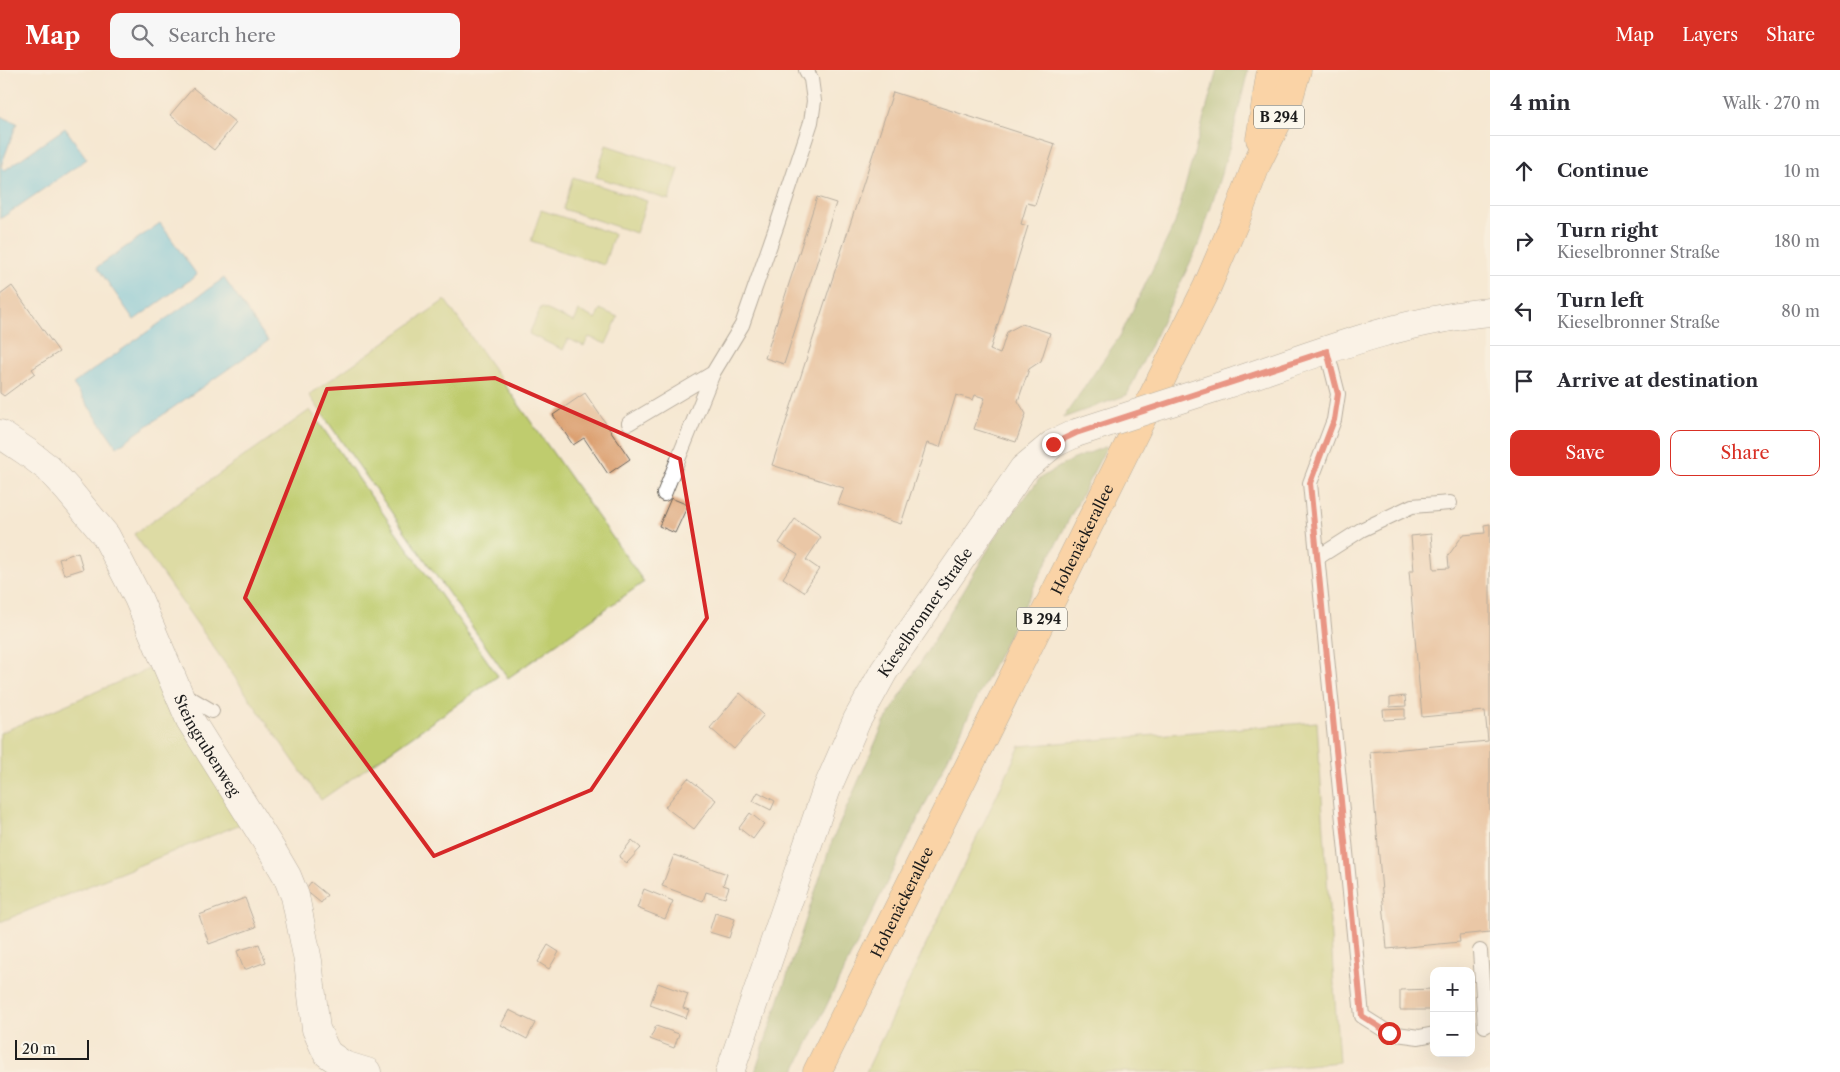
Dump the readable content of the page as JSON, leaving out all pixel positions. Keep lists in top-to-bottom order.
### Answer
{
  "streets": {
    "main road": ["B 294", "Hohenäckerallee"],
    "street": ["Kieselbronner Straße", "Steingrubenweg"]
  },
  "scale_bar": "20 m",
  "page": {
    "header": "Map",
    "search": "Search here",
    "nav": ["Map", "Layers", "Share"],
    "heading": ["4 min", "Walk · 270 m"],
    "list": [
      ["Continue", "10 m"],
      ["Turn right", "Kieselbronner Straße", "180 m"],
      ["Turn left", "Kieselbronner Straße", "80 m"],
      "Arrive at destination"
    ],
    "buttons": ["Save", "Share"],
    "map_buttons": ["+", "−"],
    "scale": "20 m"
  }
}
